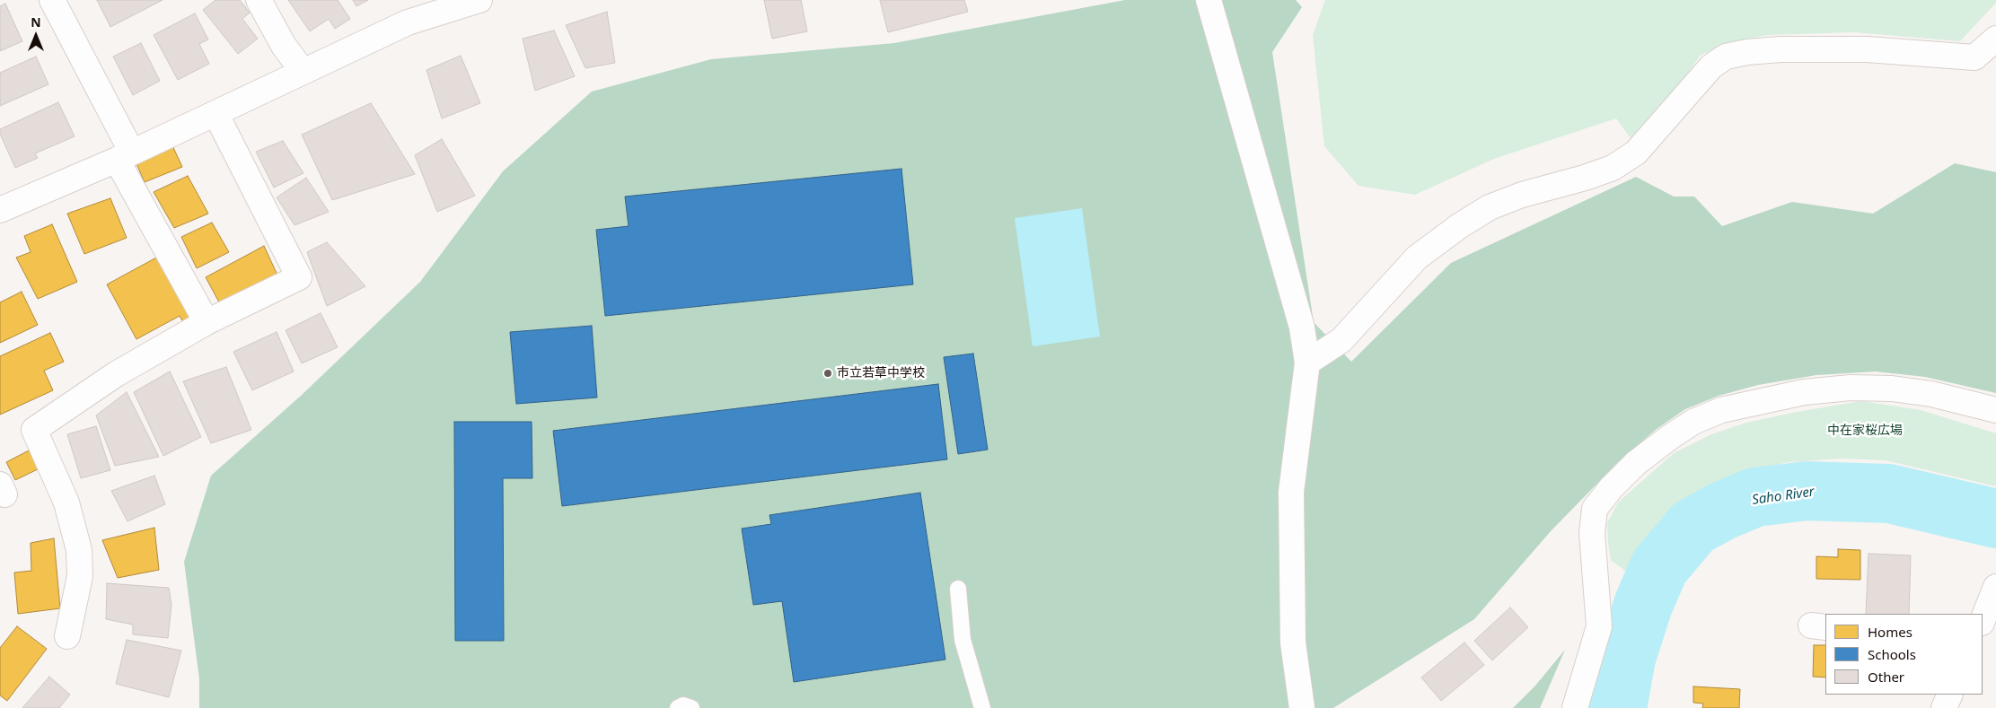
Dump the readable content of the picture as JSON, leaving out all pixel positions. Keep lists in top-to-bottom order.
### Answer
{
  "water": ["Saho River"],
  "parks": ["中在家桜広場"],
  "places": ["市立若草中学校"],
  "legend": ["Homes", "Schools", "Other"],
  "north": "top"
}
